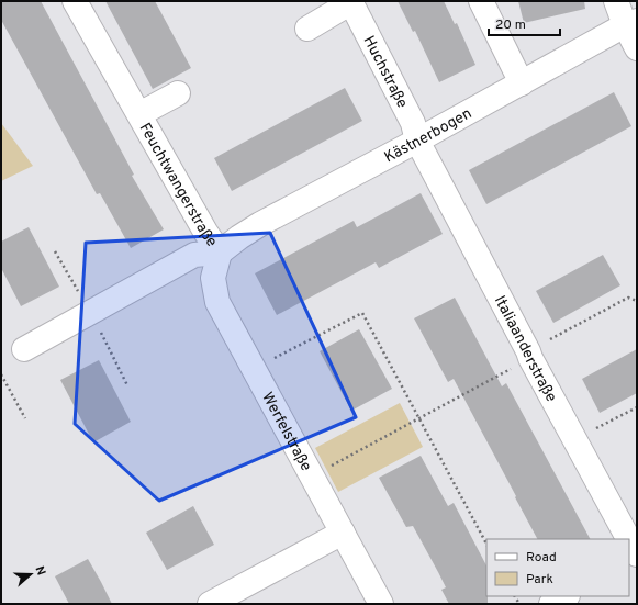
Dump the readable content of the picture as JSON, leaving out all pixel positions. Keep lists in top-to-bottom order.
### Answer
{
  "streets": {
    "street": [
      "Huchstraße",
      "Kästnerbogen",
      "Feuchtwangerstraße",
      "Italiaanderstraße",
      "Werfelstraße"
    ]
  },
  "crossings": [
    ["Huchstraße", "Kästnerbogen"],
    ["Huchstraße", "Italiaanderstraße"],
    ["Kästnerbogen", "Feuchtwangerstraße"],
    ["Kästnerbogen", "Italiaanderstraße"],
    ["Kästnerbogen", "Werfelstraße"],
    ["Feuchtwangerstraße", "Werfelstraße"]
  ],
  "legend": ["Road", "Park"],
  "scale_bar": "20 m",
  "north": "right"
}
